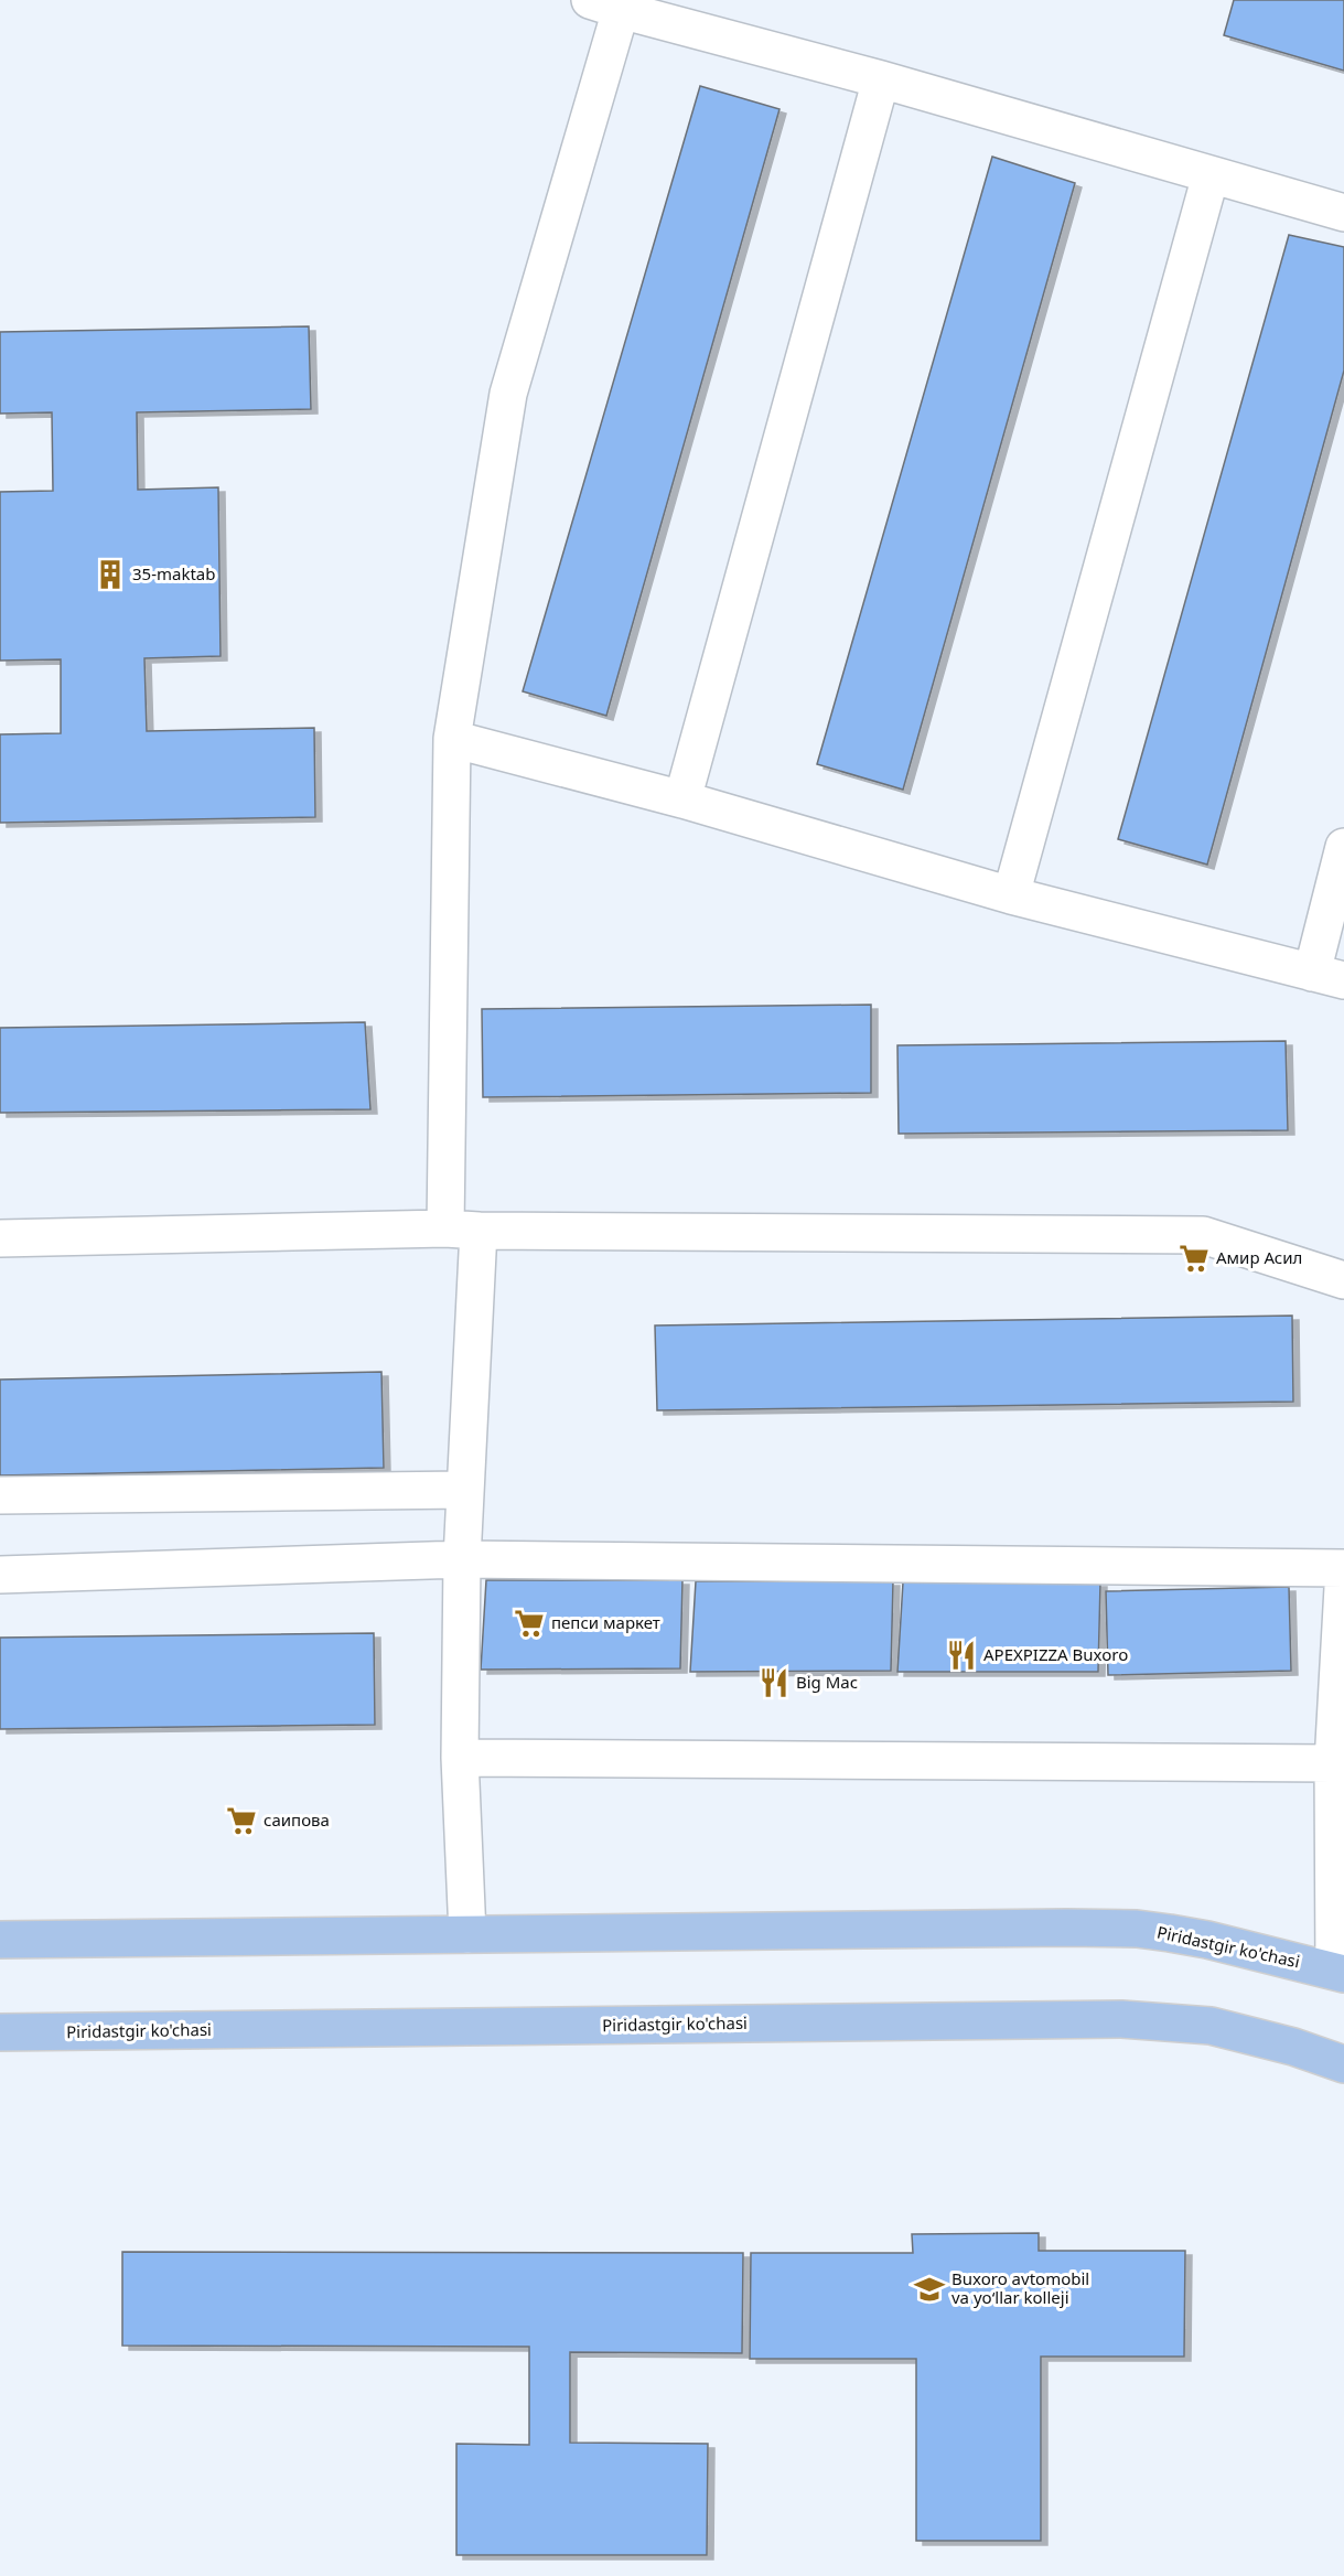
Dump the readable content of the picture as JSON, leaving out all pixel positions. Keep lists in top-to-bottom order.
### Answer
{
  "streets": {
    "main road": ["Piridastgir ko'chasi"]
  },
  "places": {
    "building": ["35-maktab"],
    "supermarket": ["Амир Асил", "пепси маркет", "саипова"],
    "restaurant": ["APEXPIZZA Buxoro", "Big Mac"],
    "school or university": ["Buxoro avtomobil va yo‘llar kolleji"]
  }
}
